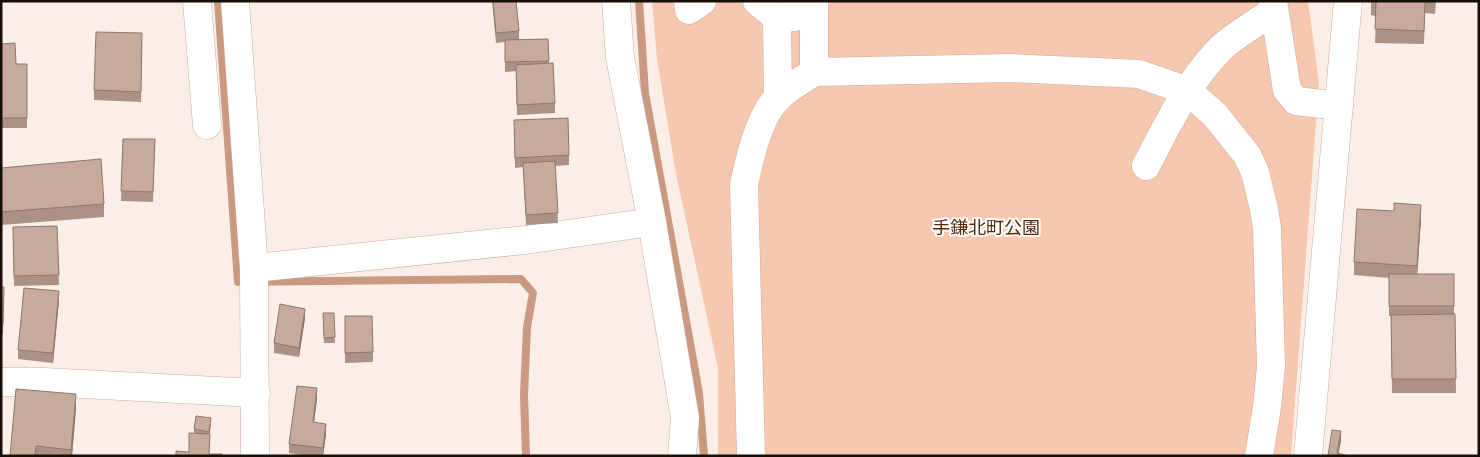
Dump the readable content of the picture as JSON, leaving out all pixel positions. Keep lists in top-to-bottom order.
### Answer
{
  "parks": ["手鎌北町公園"]
}
